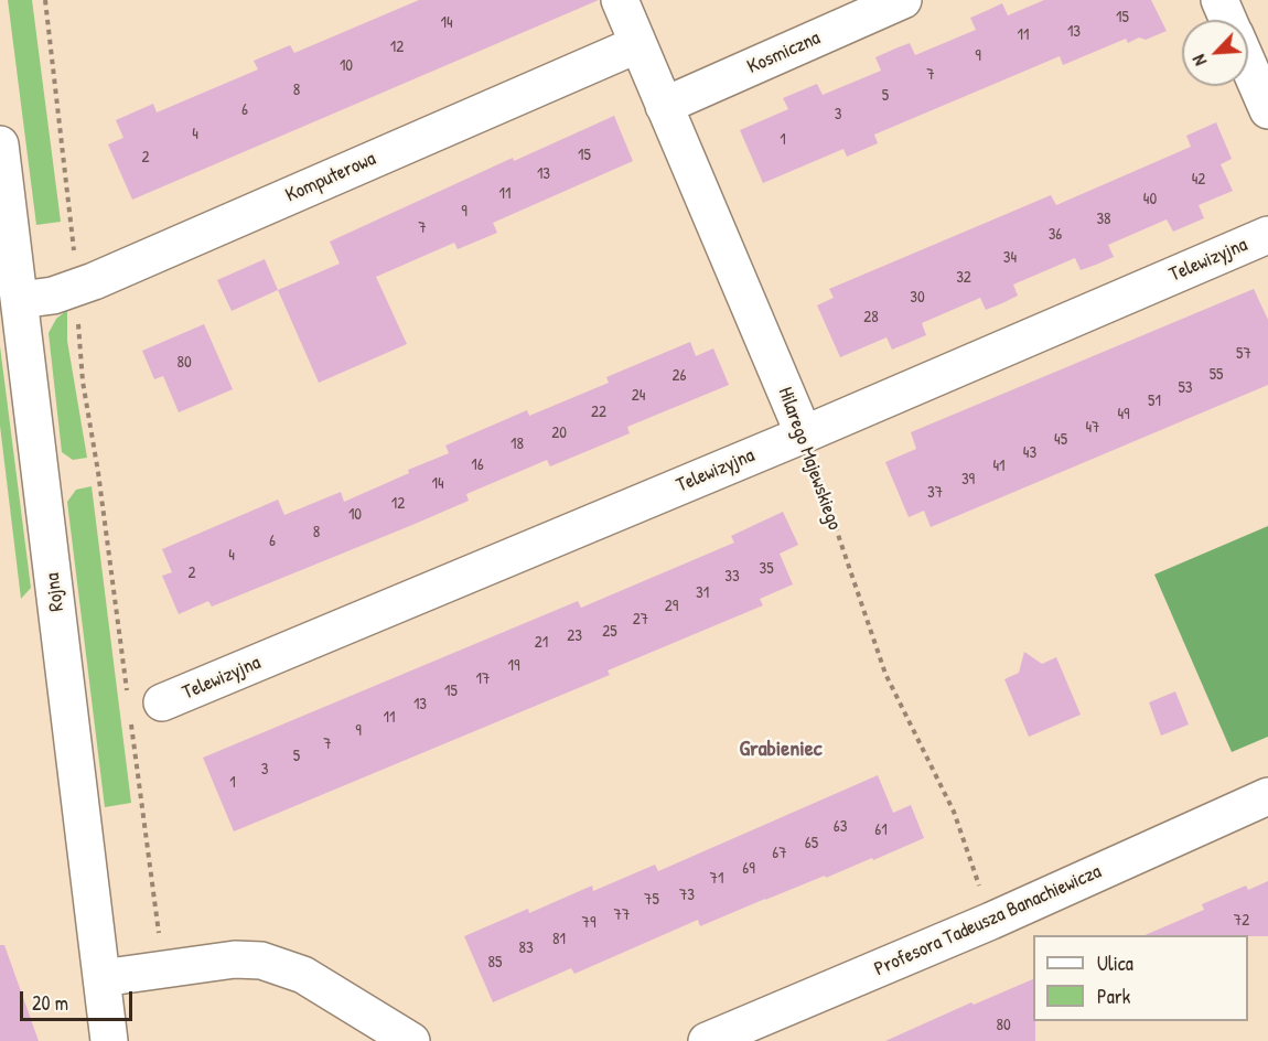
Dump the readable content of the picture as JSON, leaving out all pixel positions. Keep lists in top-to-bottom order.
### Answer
{
  "streets": {
    "street": [
      "Kosmiczna",
      "Komputerowa",
      "Telewizyjna",
      "Hilarego Majewskiego",
      "Rojna",
      "Profesora Tadeusza Banachiewicza"
    ]
  },
  "crossings": [
    ["Kosmiczna", "Hilarego Majewskiego"],
    ["Komputerowa", "Hilarego Majewskiego"],
    ["Komputerowa", "Rojna"],
    ["Telewizyjna", "Hilarego Majewskiego"],
    ["Hilarego Majewskiego", "Profesora Tadeusza Banachiewicza"]
  ],
  "districts": ["Grabieniec"],
  "house_numbers": [
    "15",
    "14",
    "13",
    "11",
    "12",
    "9",
    "10",
    "7",
    "8",
    "5",
    "6",
    "3",
    "4",
    "1",
    "15",
    "2",
    "13",
    "42",
    "11",
    "40",
    "9",
    "38",
    "7",
    "36",
    "34",
    "32",
    "30",
    "28",
    "57",
    "80",
    "55",
    "26",
    "53",
    "24",
    "51",
    "22",
    "49",
    "47",
    "20",
    "45",
    "18",
    "43",
    "16",
    "41",
    "39",
    "14",
    "37",
    "12",
    "10",
    "8",
    "6",
    "4",
    "35",
    "2",
    "33",
    "31",
    "29",
    "27",
    "25",
    "23",
    "21",
    "19",
    "17",
    "15",
    "13",
    "11",
    "9",
    "7",
    "5",
    "3",
    "1",
    "63",
    "61",
    "65",
    "67",
    "69",
    "71",
    "73",
    "75",
    "77",
    "72",
    "79",
    "81",
    "83",
    "85",
    "80"
  ],
  "legend": ["Ulica", "Park"],
  "scale_bar": "20 m",
  "north": "bottom left"
}
